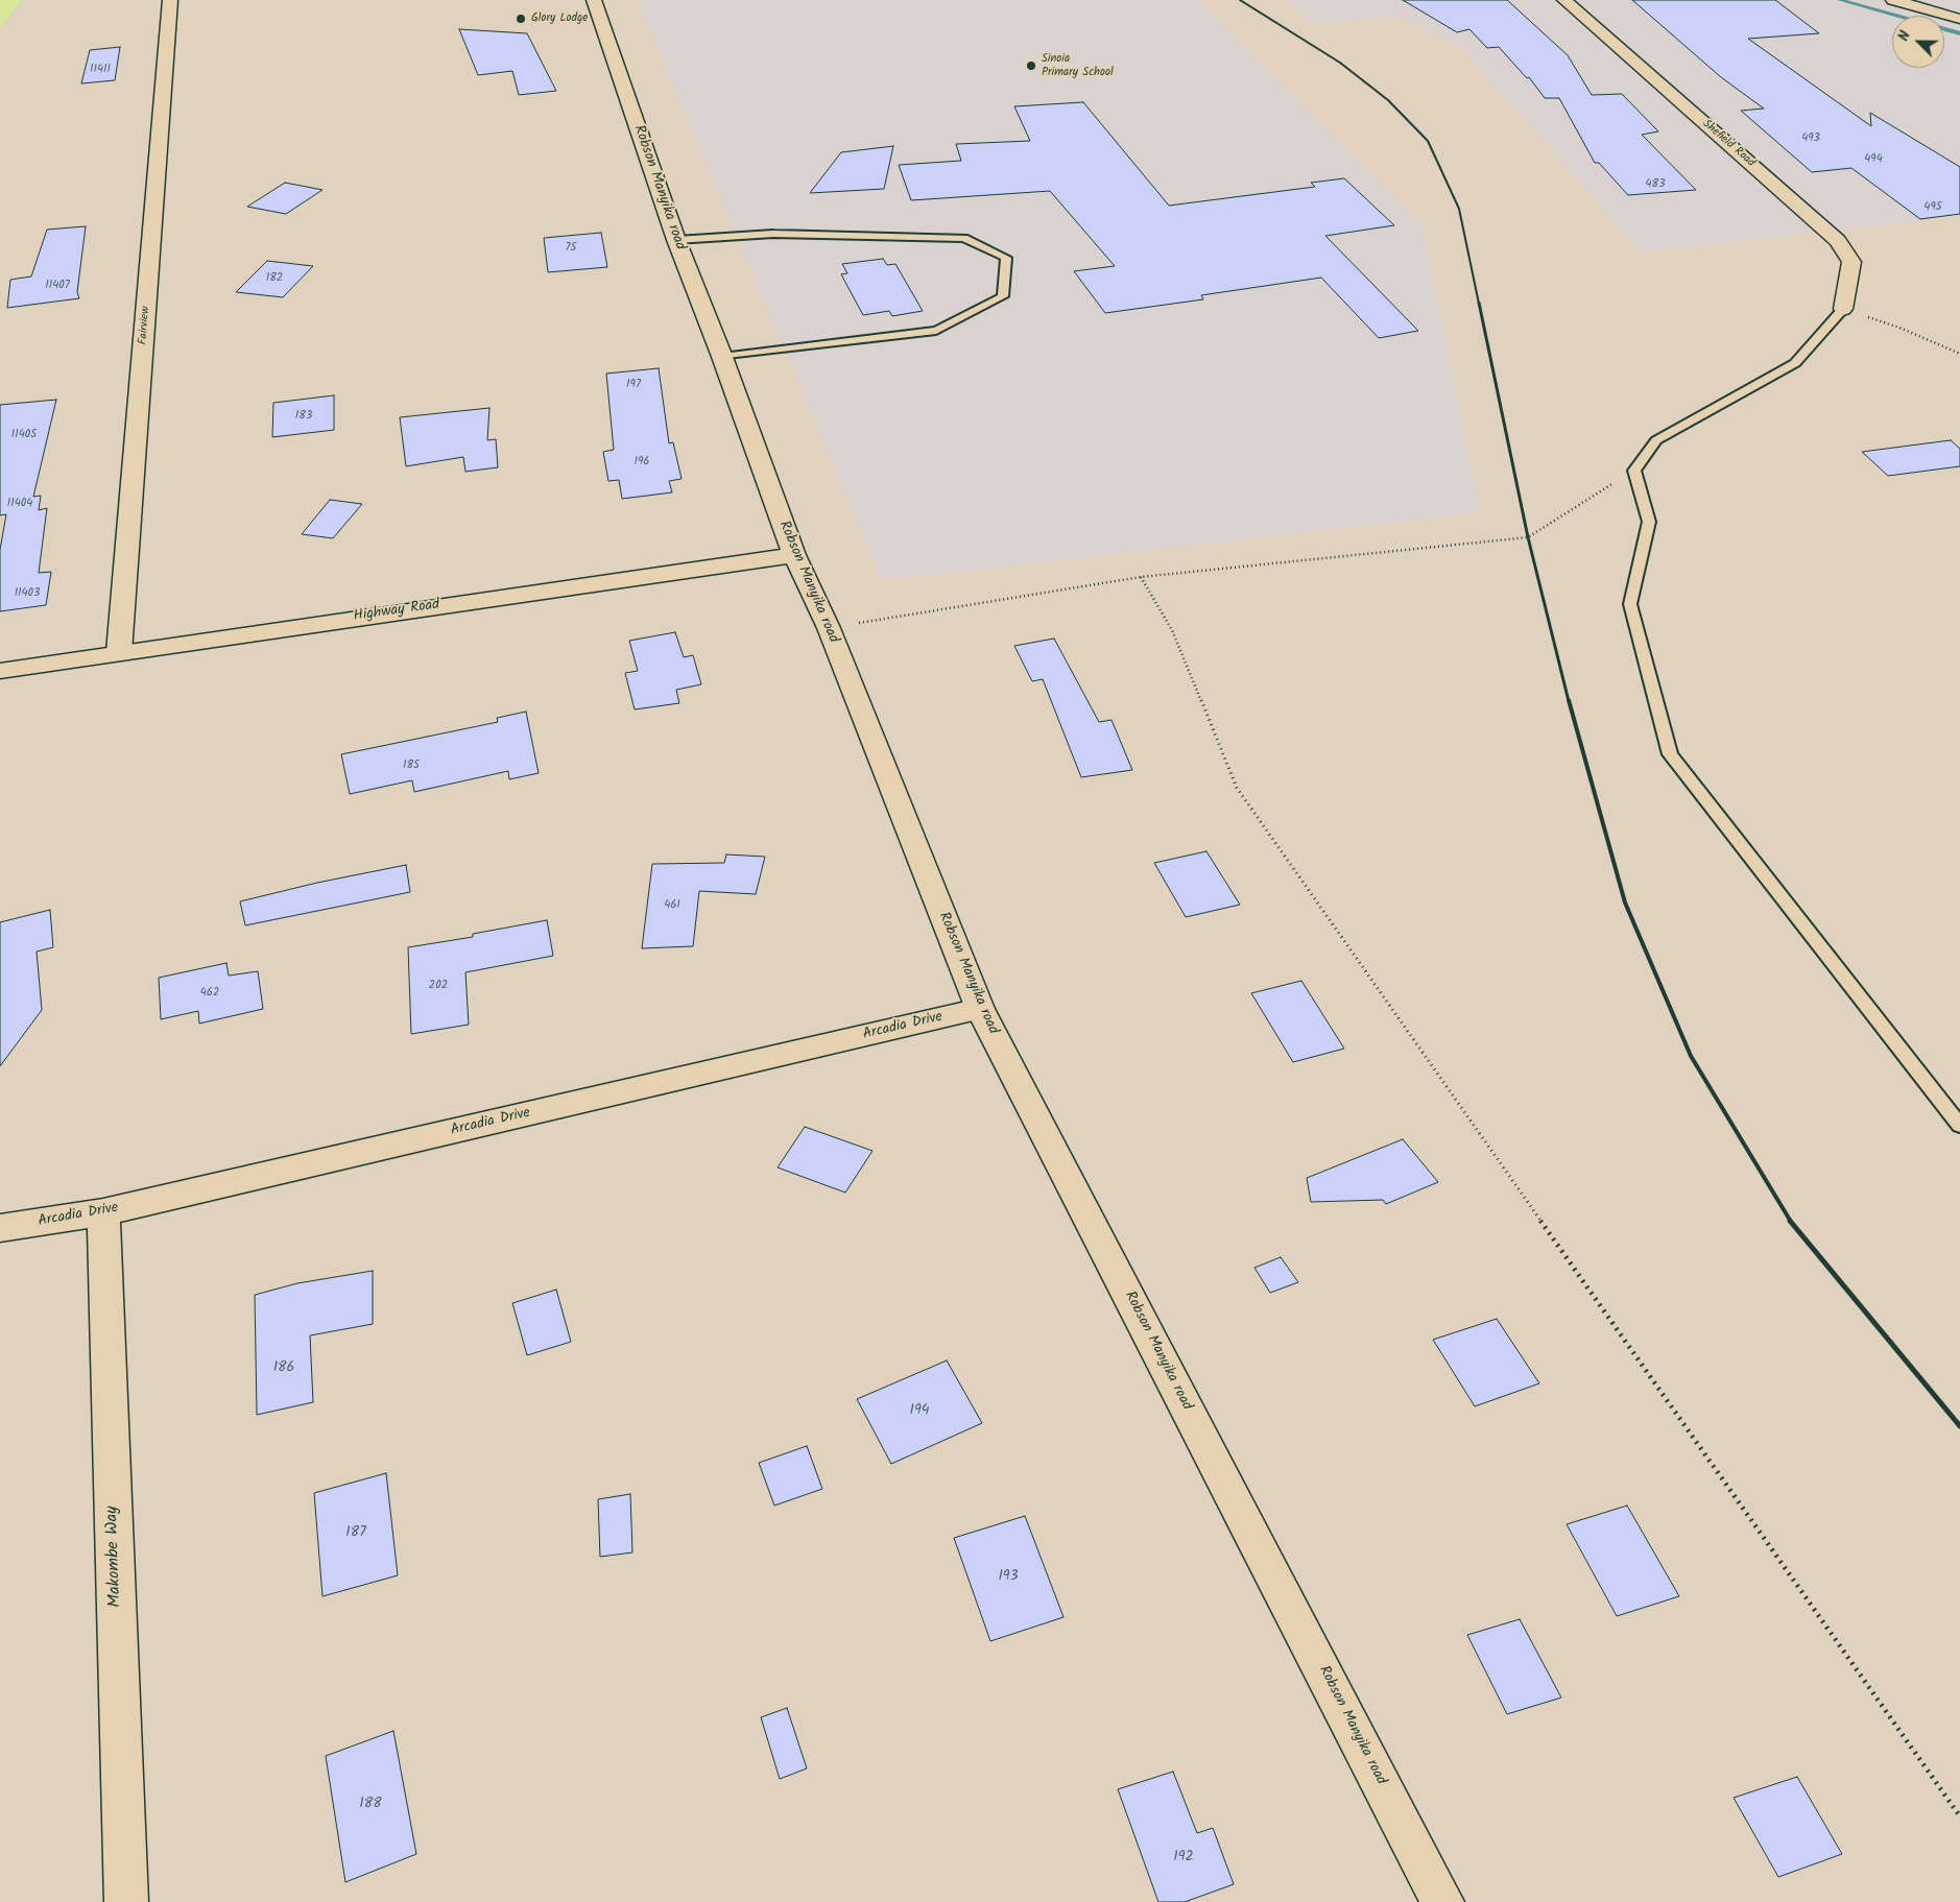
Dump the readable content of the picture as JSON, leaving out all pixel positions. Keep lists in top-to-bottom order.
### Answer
{
  "streets": {
    "street": [
      "Shefield Road",
      "Robson Manyika road",
      "Fairview",
      "Highway Road",
      "Arcadia Drive",
      "Makombe Way"
    ]
  },
  "crossings": [
    ["Robson Manyika road", "Highway Road"],
    ["Robson Manyika road", "Arcadia Drive"],
    ["Fairview", "Highway Road"],
    ["Arcadia Drive", "Makombe Way"]
  ],
  "places": ["Glory Lodge", "Sinoia Primary School"],
  "house_numbers": [
    "11411",
    "493",
    "494",
    "483",
    "495",
    "75",
    "182",
    "11407",
    "197",
    "183",
    "11405",
    "196",
    "11404",
    "11403",
    "185",
    "461",
    "202",
    "462",
    "186",
    "194",
    "187",
    "193",
    "188",
    "192"
  ],
  "north": "top left"
}
